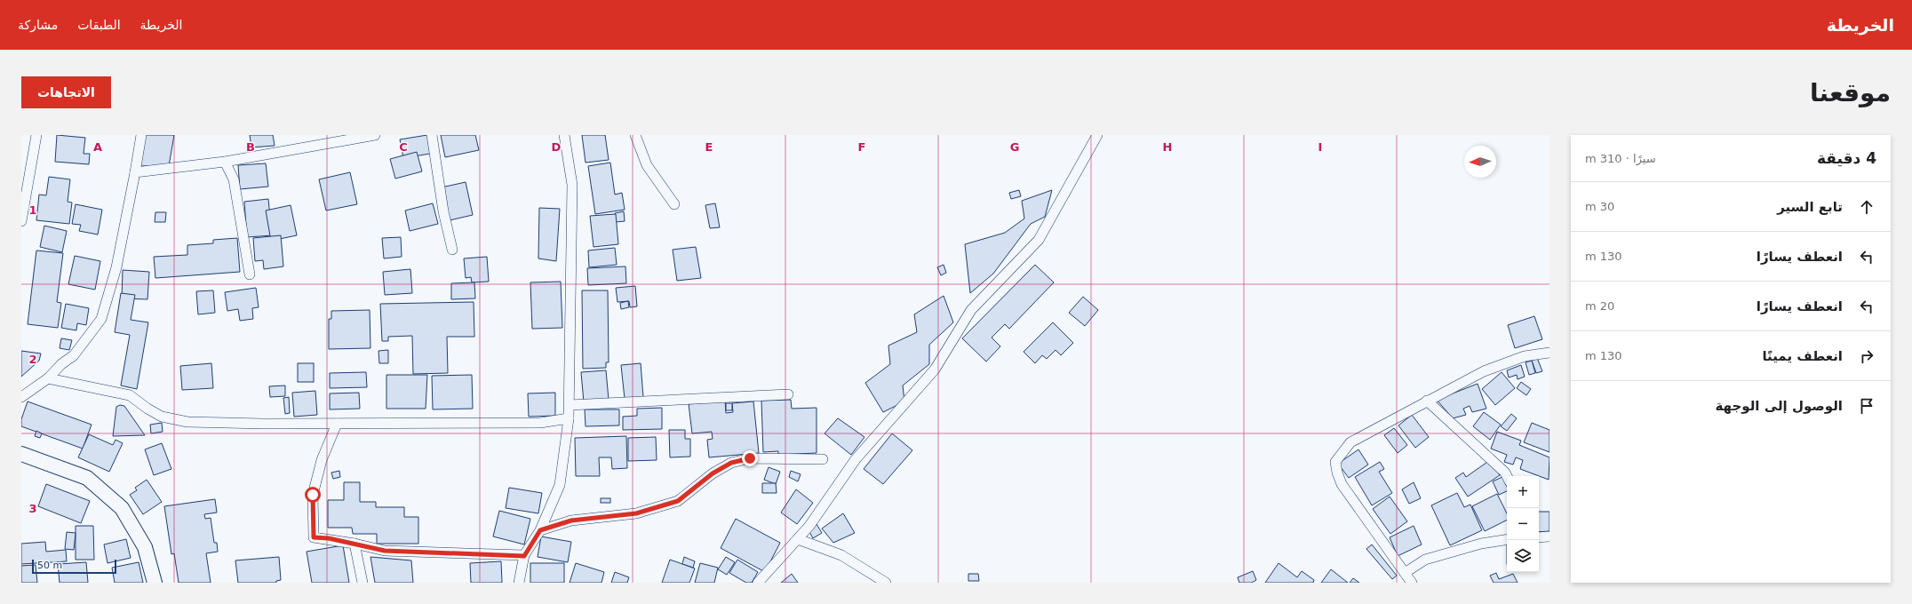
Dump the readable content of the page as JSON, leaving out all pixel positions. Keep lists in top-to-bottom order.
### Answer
{
  "scale_bar": "50 m",
  "north": "left",
  "page": {
    "header": "الخريطة",
    "nav": ["الخريطة", "الطبقات", "مشاركة"],
    "buttons": "الاتجاهات",
    "title": "موقعنا",
    "heading": ["4 دقيقة", "سيرًا · 310 m"],
    "list": [
      ["تابع السير", "30 m"],
      ["انعطف يسارًا", "130 m"],
      ["انعطف يسارًا", "20 m"],
      ["انعطف يمينًا", "130 m"],
      "الوصول إلى الوجهة"
    ],
    "map_buttons": ["+", "−"],
    "scale": "50 m"
  },
  "grid": {
    "columns": [
      "A",
      "B",
      "C",
      "D",
      "E",
      "F",
      "G",
      "H",
      "I"
    ],
    "rows": ["1", "2", "3"]
  }
}
